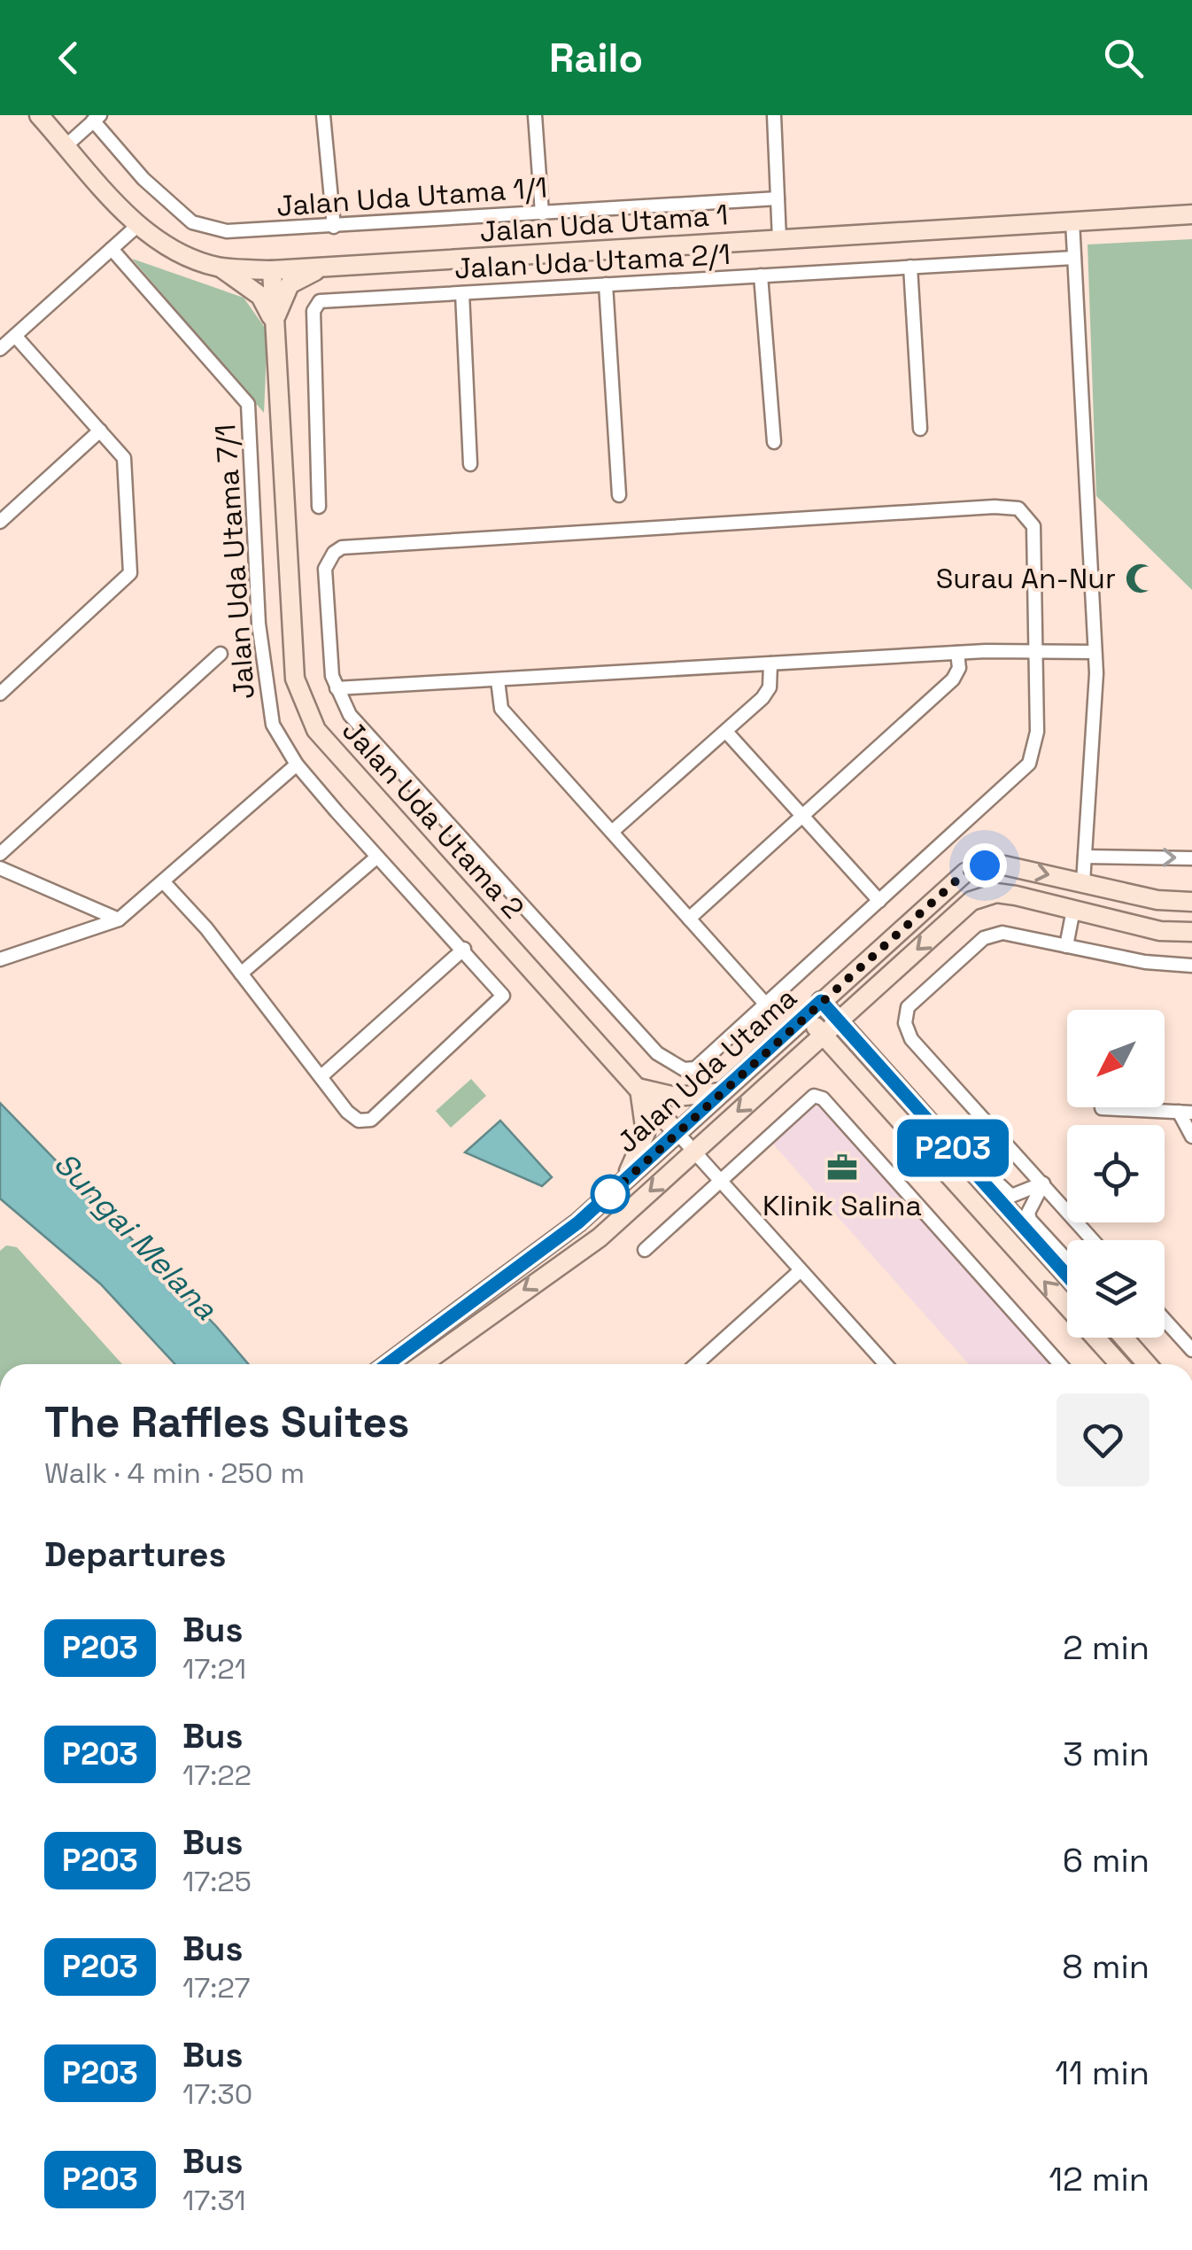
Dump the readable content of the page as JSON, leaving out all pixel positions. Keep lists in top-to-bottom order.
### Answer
{
  "streets": {
    "street": [
      "Jalan Uda Utama 1/1",
      "Jalan Uda Utama 1",
      "Jalan Uda Utama 2/1",
      "Jalan Uda Utama 7/1",
      "Jalan Uda Utama 2",
      "Jalan Uda Utama"
    ]
  },
  "crossings": [
    ["Jalan Uda Utama 1", "Jalan Uda Utama 2"],
    ["Jalan Uda Utama 2", "Jalan Uda Utama"]
  ],
  "water": ["Sungai Melana"],
  "places": {
    "mosque": ["Surau An-Nur"],
    "office": ["Klinik Salina"]
  },
  "lines": ["bus line P203"],
  "north": "bottom left",
  "page": {
    "header": "Railo",
    "on_map": "P203",
    "heading": [
      ["The Raffles Suites", "Walk · 4 min · 250 m"],
      "Departures"
    ],
    "list": [
      {
        "mark": "P203",
        "name": "Bus",
        "note": "17:21",
        "value": "2 min"
      },
      {
        "mark": "P203",
        "name": "Bus",
        "note": "17:22",
        "value": "3 min"
      },
      {
        "mark": "P203",
        "name": "Bus",
        "note": "17:25",
        "value": "6 min"
      },
      {
        "mark": "P203",
        "name": "Bus",
        "note": "17:27",
        "value": "8 min"
      },
      {
        "mark": "P203",
        "name": "Bus",
        "note": "17:30",
        "value": "11 min"
      },
      {
        "mark": "P203",
        "name": "Bus",
        "note": "17:31",
        "value": "12 min"
      }
    ]
  }
}
